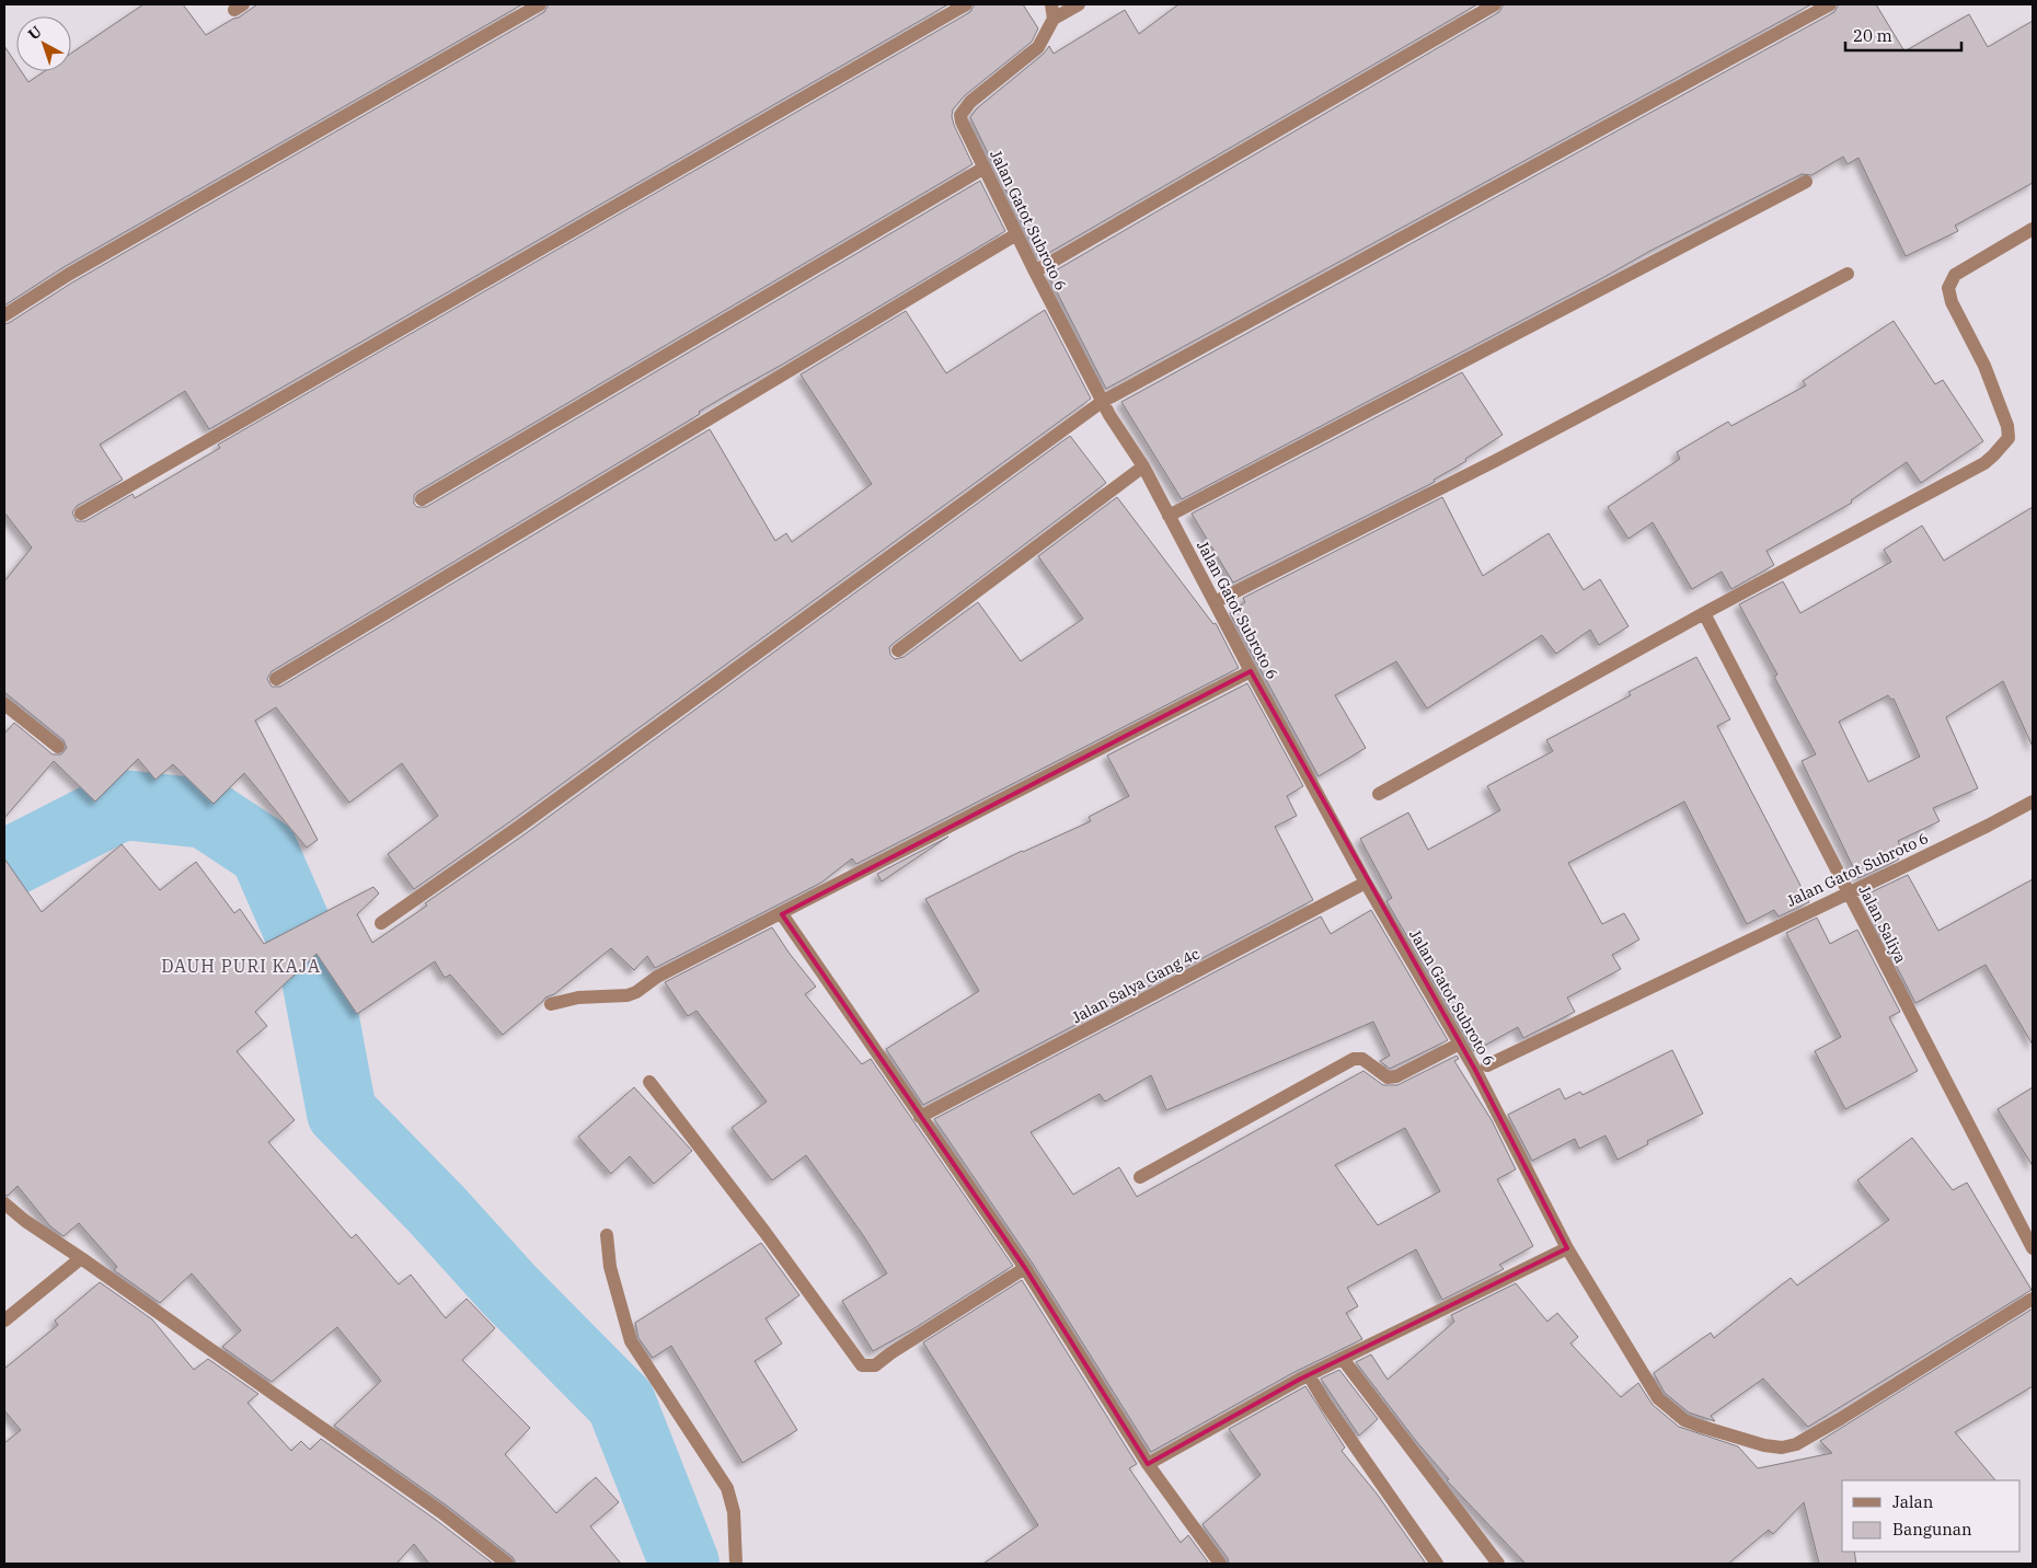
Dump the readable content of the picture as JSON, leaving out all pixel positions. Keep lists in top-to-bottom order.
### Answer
{
  "streets": {
    "street": ["Jalan Gatot Subroto 6", "Jalan Saliya", "Jalan Salya Gang 4c"]
  },
  "crossings": [
    ["Jalan Gatot Subroto 6", "Jalan Saliya"],
    ["Jalan Gatot Subroto 6", "Jalan Salya Gang 4c"]
  ],
  "districts": ["DAUH PURI KAJA"],
  "legend": ["Jalan", "Bangunan"],
  "scale_bar": "20 m",
  "north": "top left"
}
